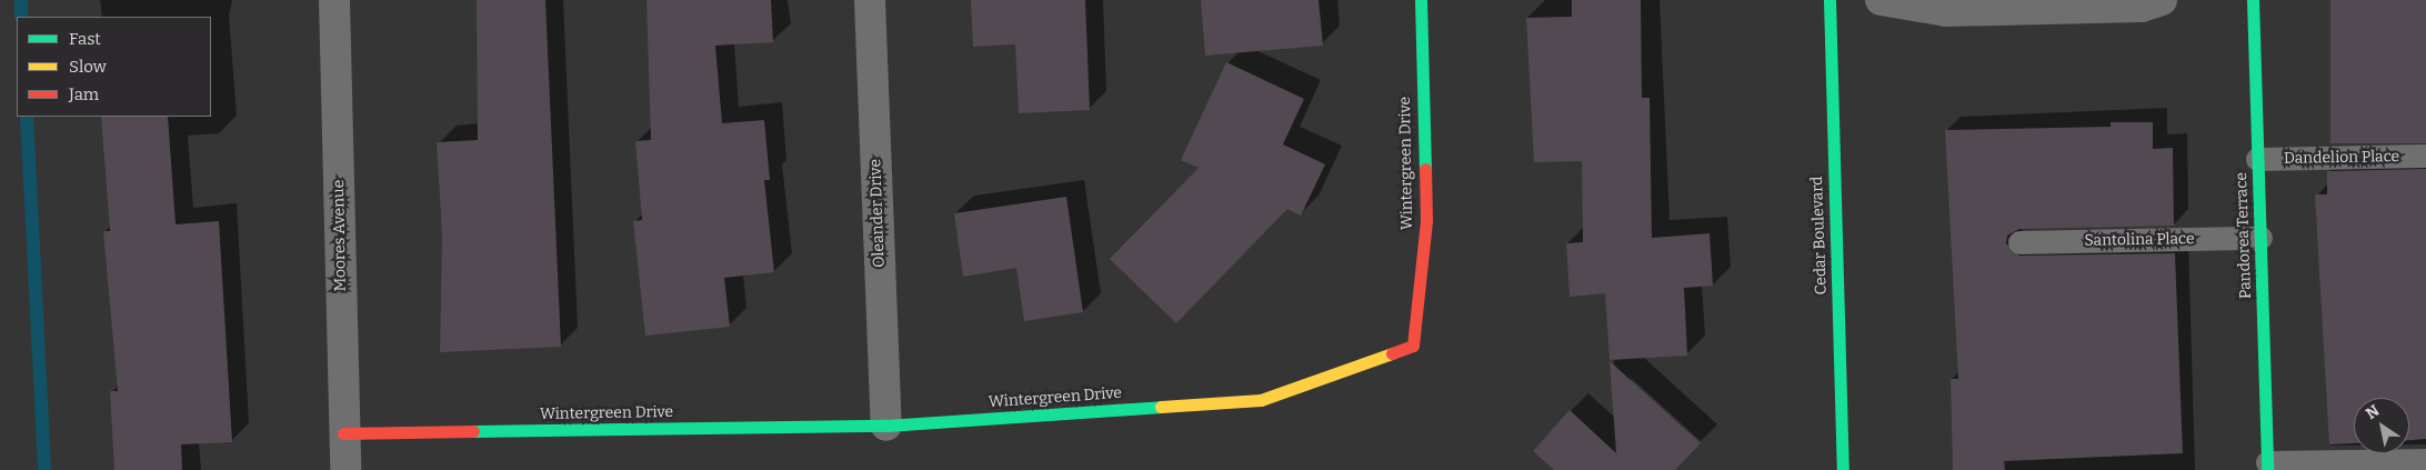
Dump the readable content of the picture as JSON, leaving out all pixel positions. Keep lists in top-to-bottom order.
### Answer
{
  "streets": {
    "street": [
      "Wintergreen Drive",
      "Oleander Drive",
      "Moores Avenue",
      "Cedar Boulevard",
      "Pandorea Terrace"
    ],
    "lane": ["Dandelion Place", "Santolina Place"]
  },
  "crossings": [
    ["Dandelion Place", "Pandorea Terrace"],
    ["Wintergreen Drive", "Oleander Drive"],
    ["Wintergreen Drive", "Moores Avenue"],
    ["Pandorea Terrace", "Santolina Place"]
  ],
  "legend": ["Fast", "Slow", "Jam"],
  "north": "top left"
}
